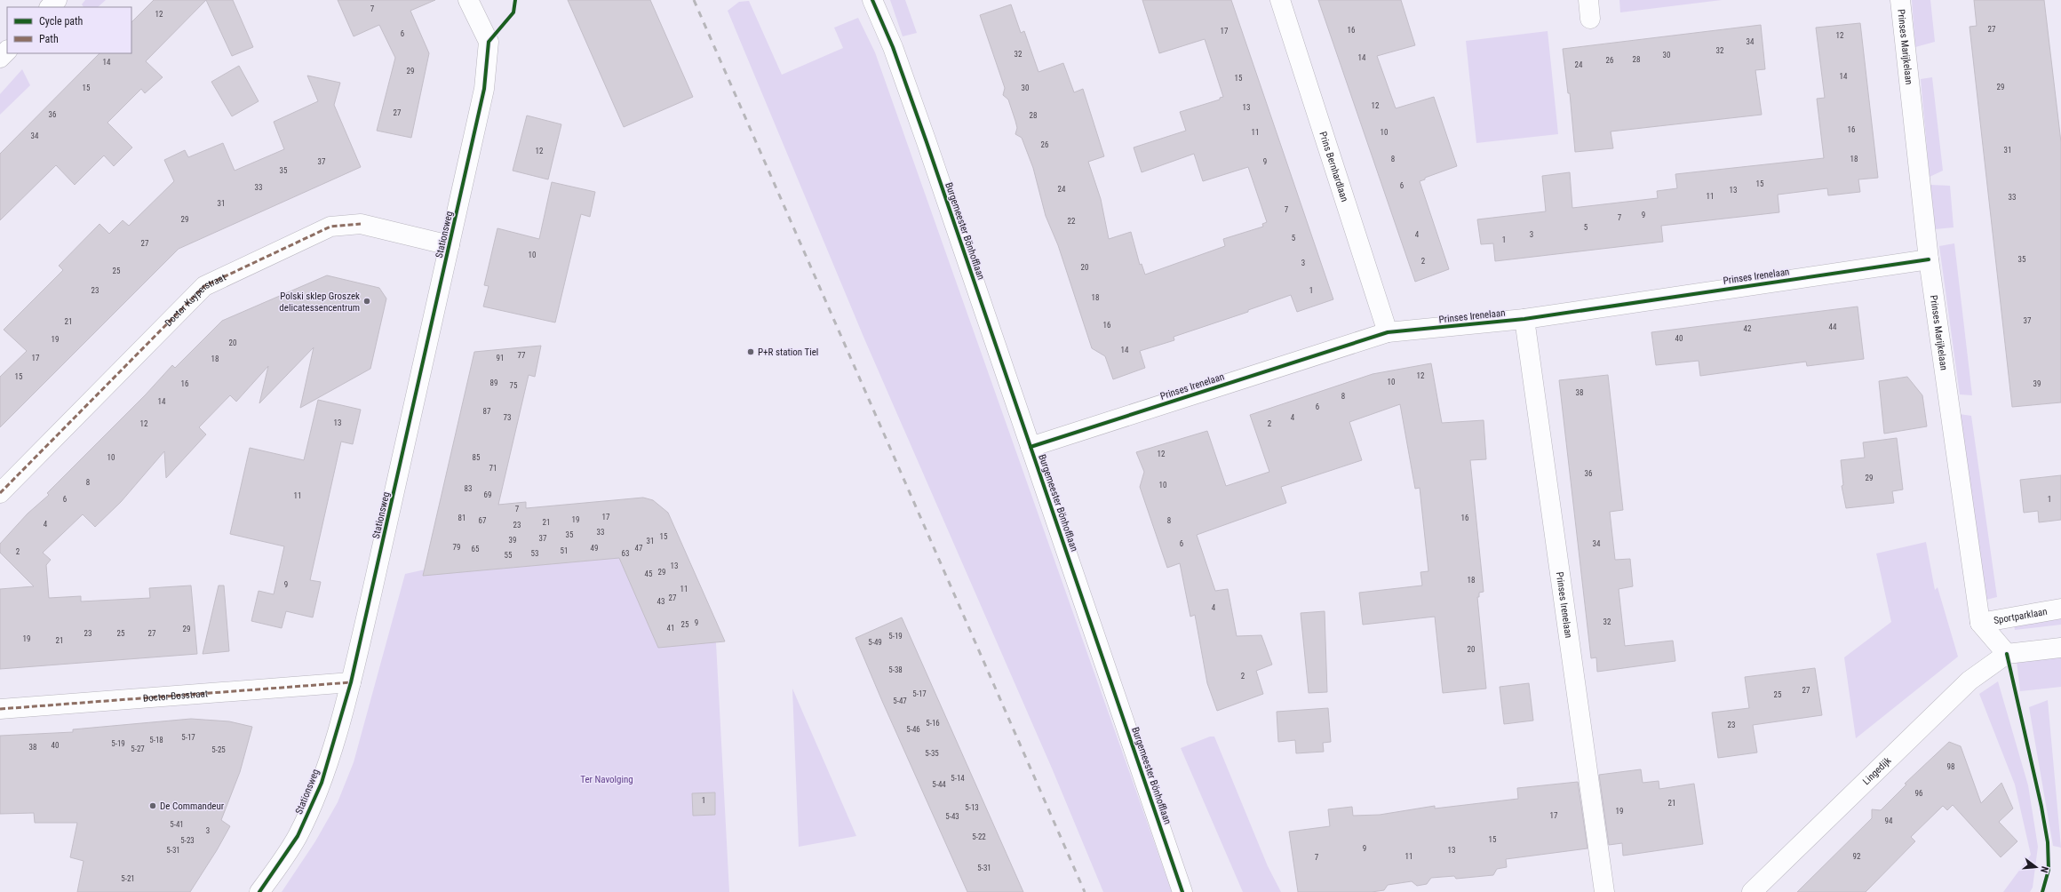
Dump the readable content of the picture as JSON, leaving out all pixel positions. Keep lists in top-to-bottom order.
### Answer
{
  "streets": {
    "street": [
      "Prinses Marijkelaan",
      "Prins Bernhardlaan",
      "Burgemeester Bönhofflaan",
      "Stationsweg",
      "Prinses Irenelaan",
      "Doctor Kuyperstraat",
      "Sportparklaan",
      "Doctor Bosstraat",
      "Lingedijk"
    ]
  },
  "crossings": [
    ["Prinses Marijkelaan", "Prinses Irenelaan"],
    ["Prinses Marijkelaan", "Sportparklaan"],
    ["Prins Bernhardlaan", "Prinses Irenelaan"],
    ["Burgemeester Bönhofflaan", "Prinses Irenelaan"],
    ["Stationsweg", "Doctor Kuyperstraat"],
    ["Stationsweg", "Doctor Bosstraat"]
  ],
  "parks": ["Ter Navolging"],
  "places": ["Polski sklep Groszek delicatessencentrum", "P+R station Tiel", "De Commandeur"],
  "house_numbers": [
    "7",
    "12",
    "27",
    "16",
    "17",
    "6",
    "12",
    "34",
    "32",
    "32",
    "30",
    "14",
    "28",
    "26",
    "14",
    "24",
    "29",
    "14",
    "15",
    "29",
    "15",
    "30",
    "12",
    "13",
    "27",
    "36",
    "28",
    "16",
    "11",
    "10",
    "34",
    "26",
    "31",
    "12",
    "8",
    "18",
    "37",
    "9",
    "35",
    "15",
    "6",
    "33",
    "24",
    "13",
    "11",
    "33",
    "31",
    "7",
    "9",
    "7",
    "29",
    "22",
    "5",
    "4",
    "3",
    "5",
    "1",
    "27",
    "10",
    "35",
    "2",
    "3",
    "20",
    "25",
    "23",
    "1",
    "18",
    "37",
    "21",
    "16",
    "44",
    "42",
    "40",
    "19",
    "20",
    "14",
    "77",
    "17",
    "91",
    "18",
    "12",
    "15",
    "10",
    "89",
    "16",
    "39",
    "75",
    "38",
    "8",
    "14",
    "6",
    "87",
    "73",
    "4",
    "13",
    "12",
    "2",
    "12",
    "10",
    "85",
    "71",
    "36",
    "29",
    "8",
    "10",
    "83",
    "69",
    "11",
    "6",
    "1",
    "7",
    "17",
    "81",
    "16",
    "19",
    "67",
    "8",
    "21",
    "4",
    "23",
    "33",
    "35",
    "15",
    "37",
    "39",
    "31",
    "6",
    "34",
    "79",
    "49",
    "47",
    "65",
    "51",
    "2",
    "53",
    "63",
    "55",
    "13",
    "29",
    "45",
    "18",
    "9",
    "11",
    "27",
    "43",
    "4",
    "32",
    "9",
    "25",
    "41",
    "29",
    "23",
    "25",
    "27",
    "5-19",
    "19",
    "21",
    "5-49",
    "20",
    "5-38",
    "2",
    "27",
    "5-17",
    "25",
    "5-47",
    "5-16",
    "23",
    "5-46",
    "5-17",
    "5-18",
    "5-19",
    "40",
    "38",
    "5-27",
    "5-25",
    "5-35",
    "98",
    "5-14",
    "5-44",
    "96",
    "1",
    "21",
    "5-13",
    "19",
    "17",
    "5-43",
    "94",
    "5-41",
    "3",
    "5-22",
    "15",
    "5-23",
    "9",
    "5-31",
    "13",
    "11",
    "92",
    "7",
    "5-31",
    "5-21"
  ],
  "legend": ["Cycle path", "Path"],
  "north": "right"
}
